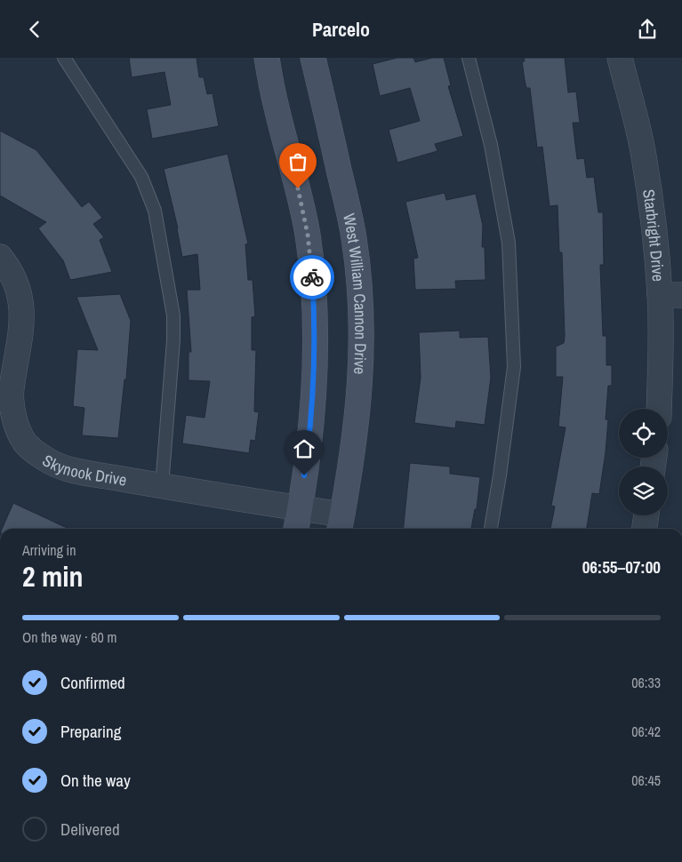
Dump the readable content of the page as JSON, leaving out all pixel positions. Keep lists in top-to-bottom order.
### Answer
{
  "streets": {
    "main road": ["West William Cannon Drive"],
    "street": ["Starbright Drive", "Skynook Drive"]
  },
  "crossings": [
    ["West William Cannon Drive", "Skynook Drive"]
  ],
  "page": {
    "header": "Parcelo",
    "heading": ["2 min", "Arriving in", "06:55–07:00"],
    "bar": "On the way · 60 m",
    "list": [
      ["Confirmed", "06:33"],
      ["Preparing", "06:42"],
      ["On the way", "06:45"],
      "Delivered"
    ]
  }
}
